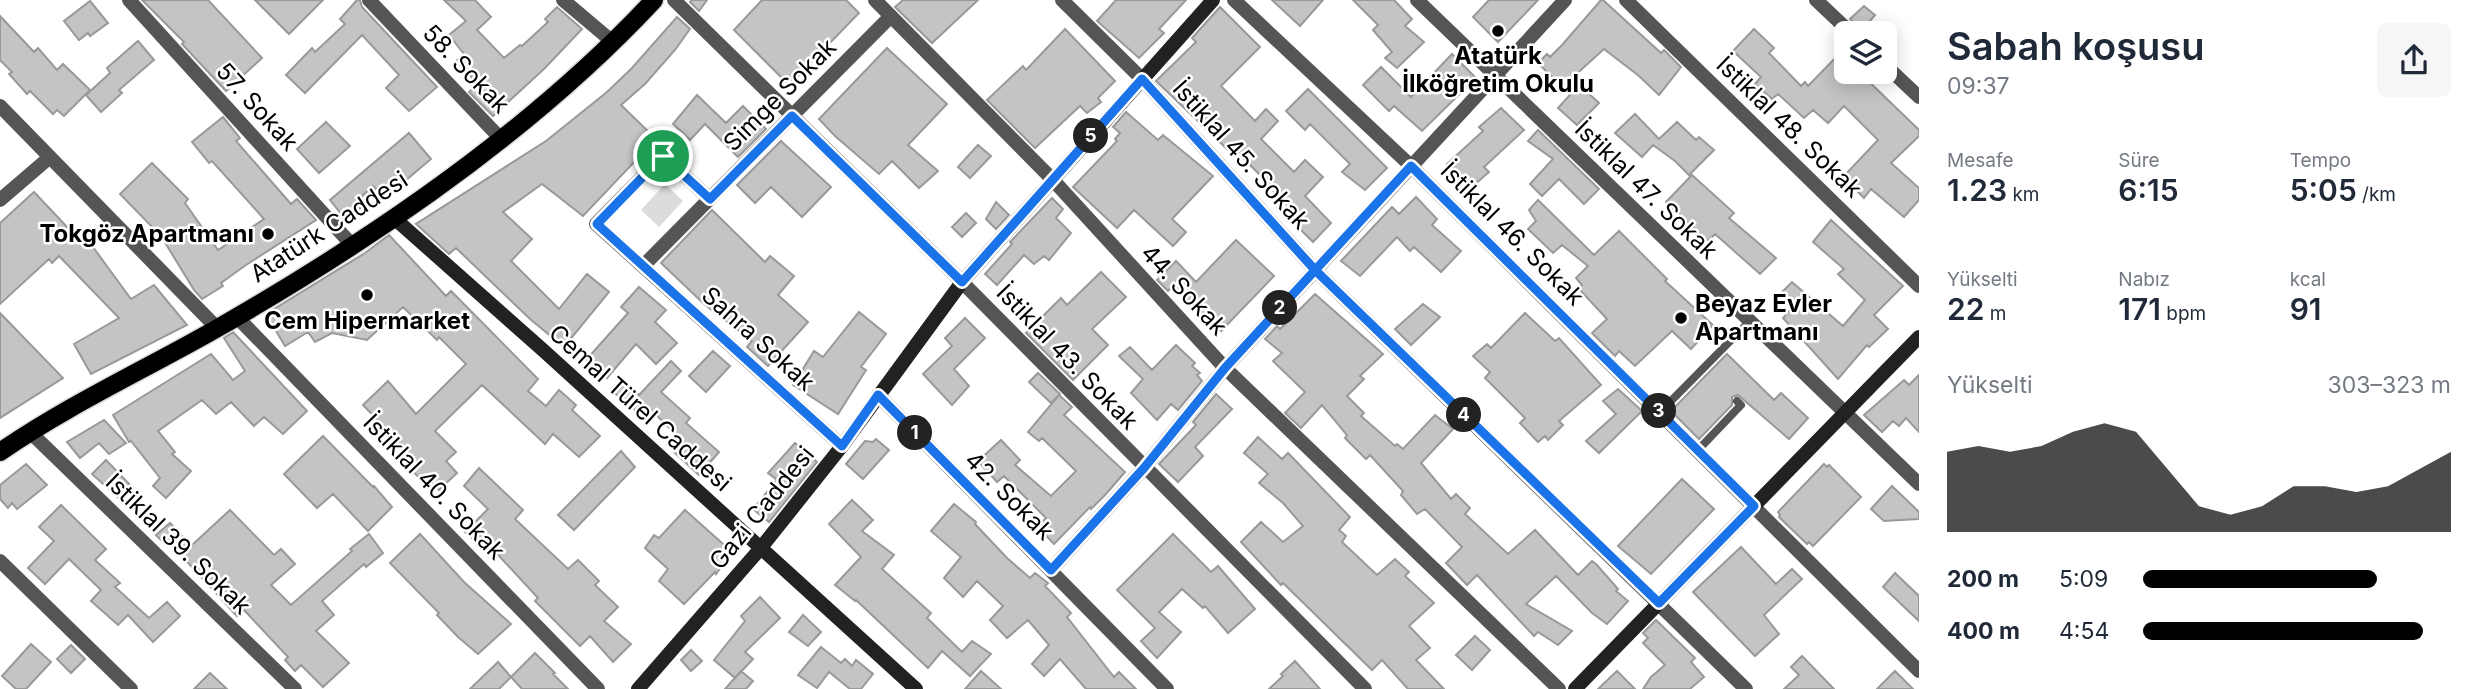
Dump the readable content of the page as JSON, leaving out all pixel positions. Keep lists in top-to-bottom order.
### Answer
{
  "streets": {
    "main road": ["Atatürk Caddesi"],
    "street": [
      "58. Sokak",
      "Simge Sokak",
      "57. Sokak",
      "İstiklal 48. Sokak",
      "İstiklal 45. Sokak",
      "İstiklal 47. Sokak",
      "İstiklal 46. Sokak",
      "44. Sokak",
      "Sahra Sokak",
      "İstiklal 43. Sokak",
      "Cemal Türel Caddesi",
      "İstiklal 40. Sokak",
      "42. Sokak",
      "Gazi Caddesi",
      "İstiklal 39. Sokak"
    ]
  },
  "crossings": [
    ["58. Sokak", "Atatürk Caddesi"],
    ["Simge Sokak", "44. Sokak"],
    ["Simge Sokak", "Sahra Sokak"],
    ["Simge Sokak", "İstiklal 43. Sokak"],
    ["57. Sokak", "Atatürk Caddesi"],
    ["İstiklal 45. Sokak", "Gazi Caddesi"],
    ["Atatürk Caddesi", "Cemal Türel Caddesi"],
    ["Atatürk Caddesi", "İstiklal 40. Sokak"],
    ["Atatürk Caddesi", "İstiklal 39. Sokak"],
    ["44. Sokak", "Gazi Caddesi"],
    ["Sahra Sokak", "Gazi Caddesi"],
    ["İstiklal 43. Sokak", "Gazi Caddesi"],
    ["Cemal Türel Caddesi", "Gazi Caddesi"],
    ["42. Sokak", "Gazi Caddesi"]
  ],
  "places": [
    "Atatürk İlköğretim Okulu",
    "Tokgöz Apartmanı",
    "Cem Hipermarket",
    "Beyaz Evler Apartmanı"
  ],
  "page": {
    "heading": ["Sabah koşusu", "09:37"],
    "pins": [
      "5",
      "2",
      "3",
      "4",
      "1"
    ],
    "stats": [
      ["Mesafe", "1.23 km"],
      ["Süre", "6:15"],
      ["Tempo", "5:05 /km"],
      ["Yükselti", "22 m"],
      ["Nabız", "171 bpm"],
      ["kcal", "91"]
    ],
    "chart": ["Yükselti", "303–323 m"],
    "list": [
      {
        "name": "200 m",
        "note": "5:09"
      },
      {
        "name": "400 m",
        "note": "4:54"
      }
    ]
  }
}
